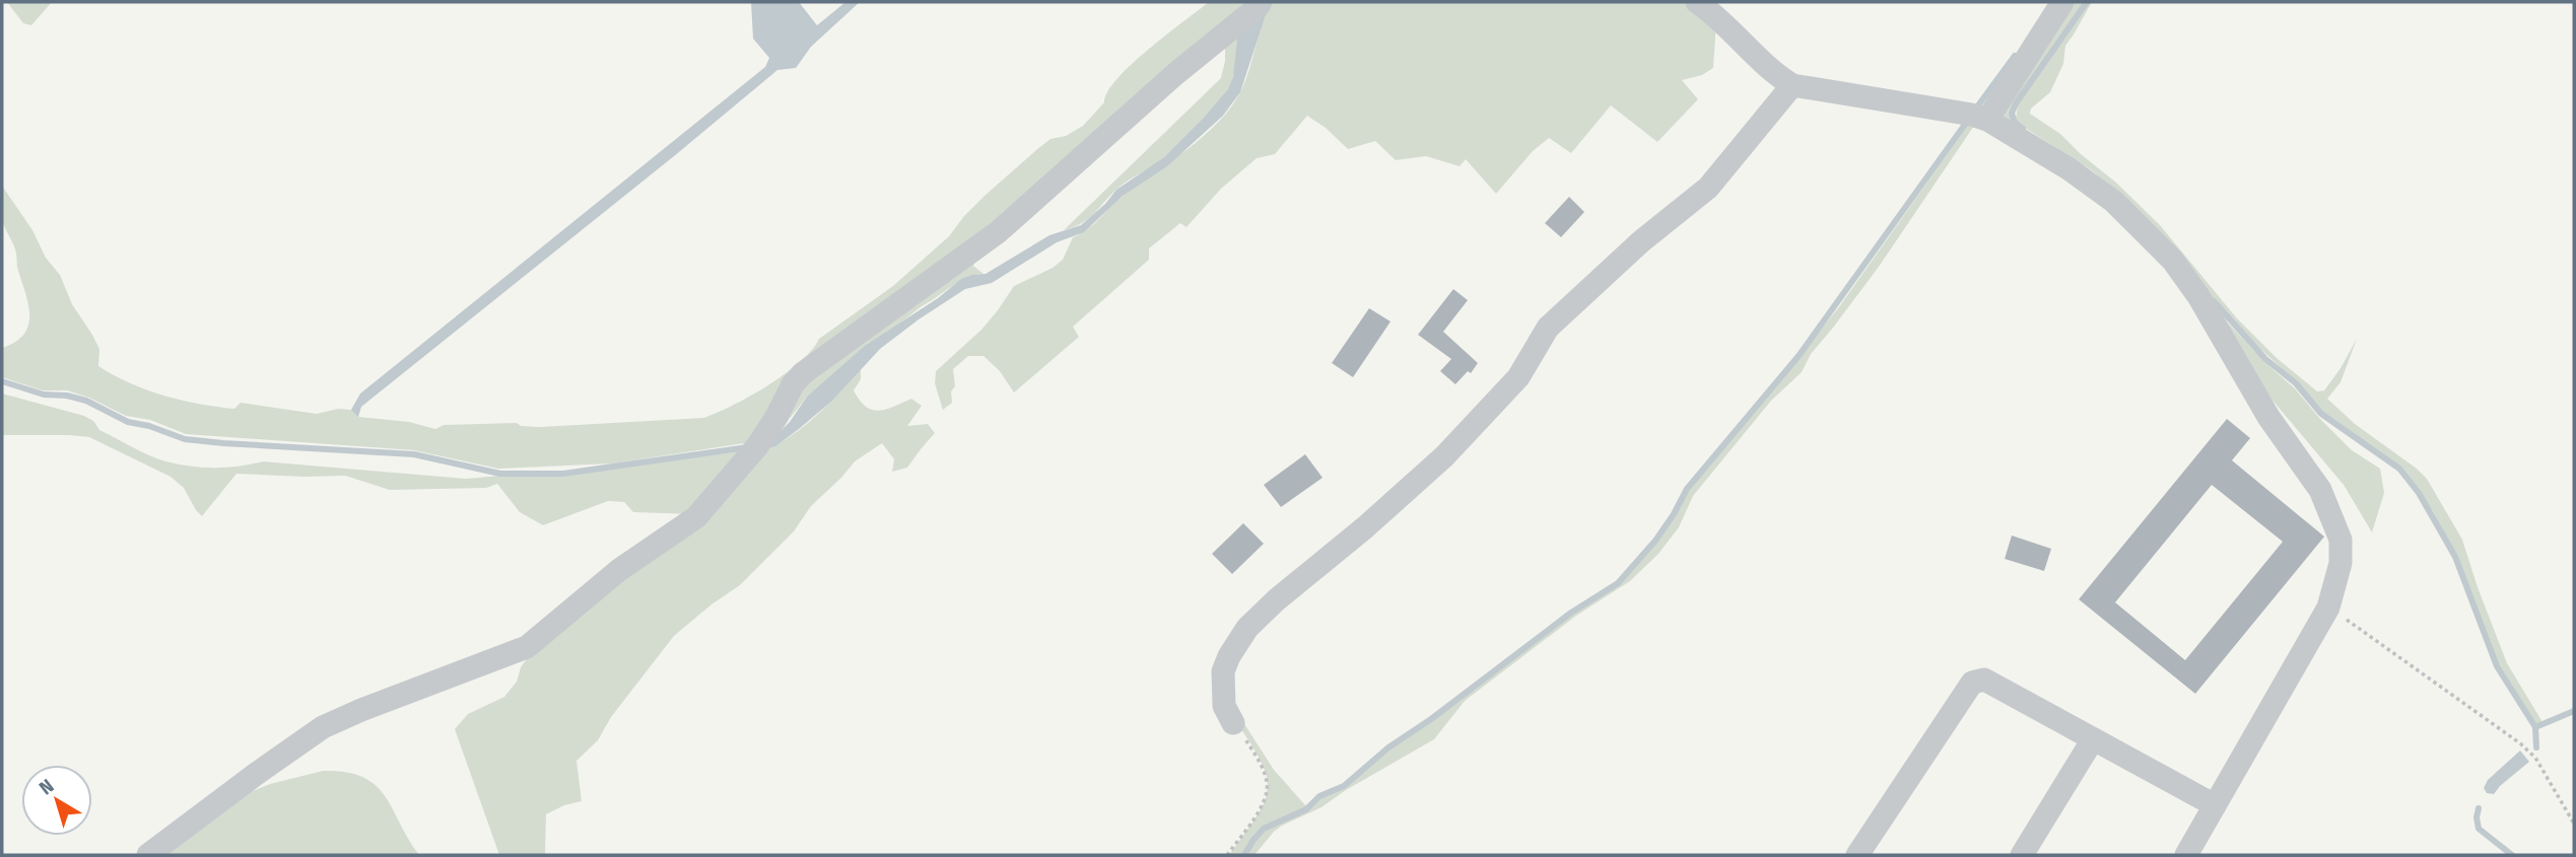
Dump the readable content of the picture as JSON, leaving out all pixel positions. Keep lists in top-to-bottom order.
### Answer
{
  "north": "top left"
}
